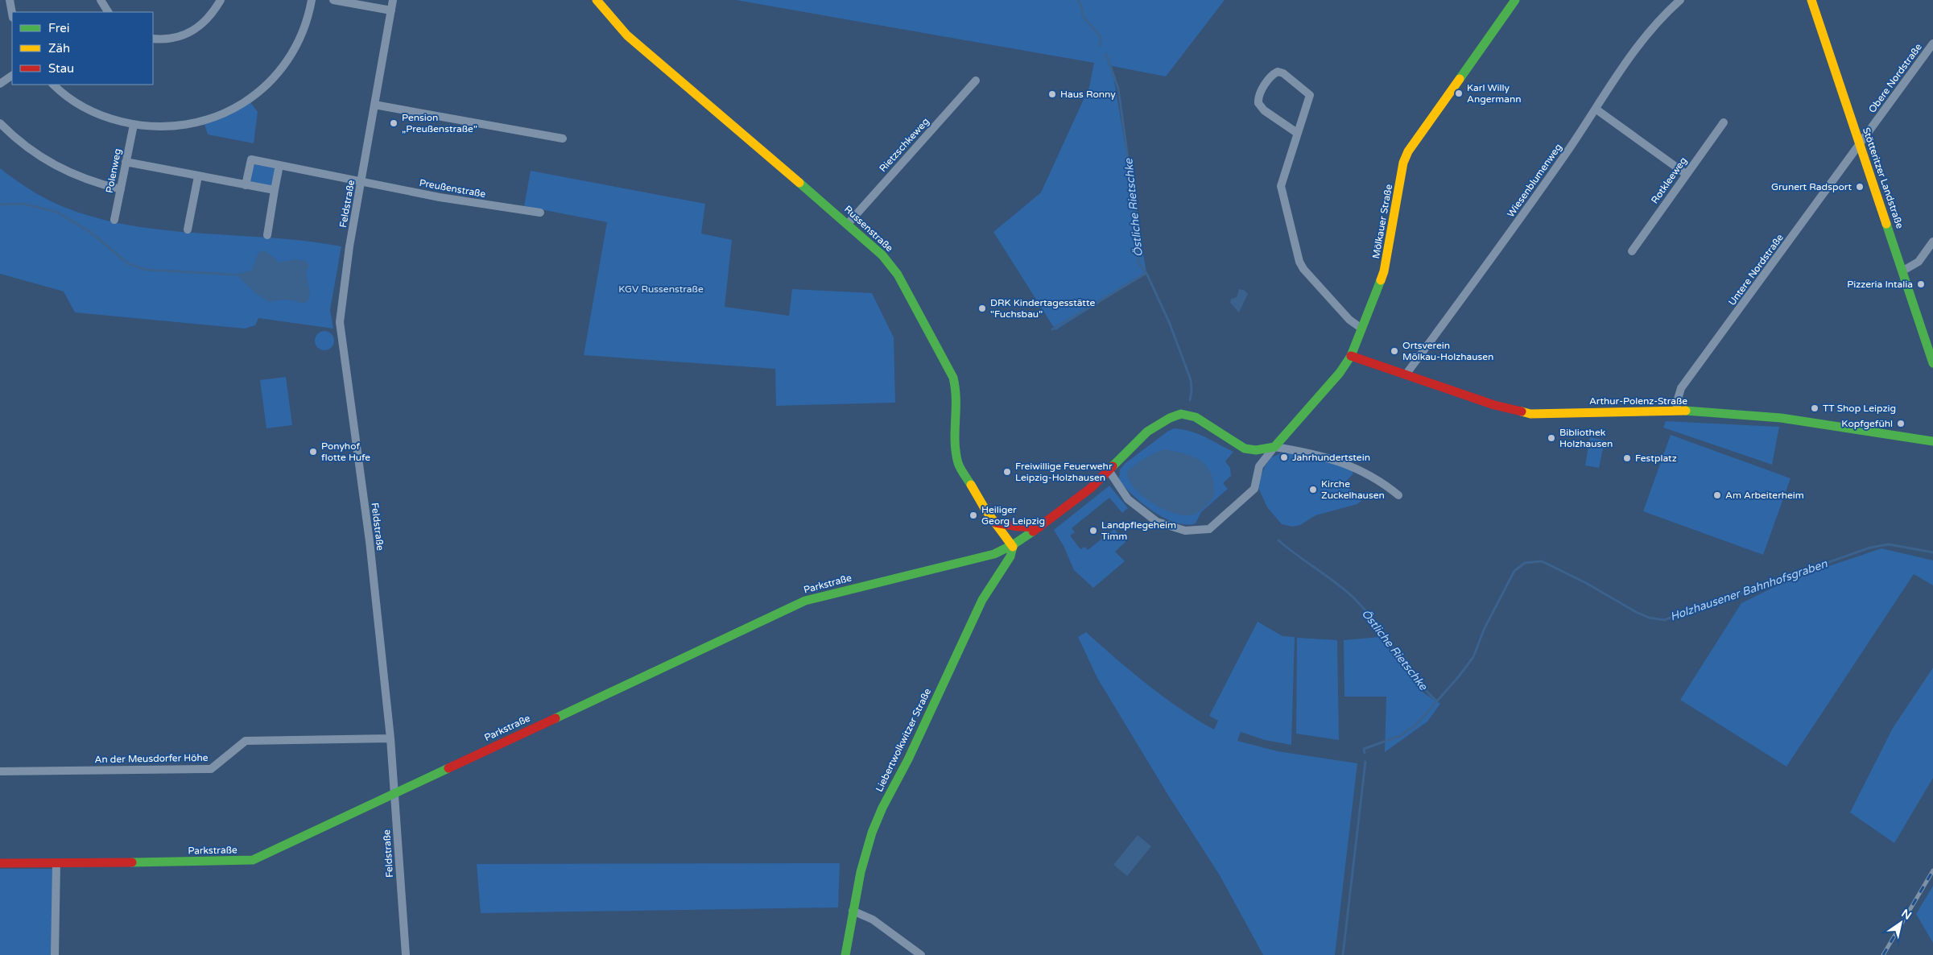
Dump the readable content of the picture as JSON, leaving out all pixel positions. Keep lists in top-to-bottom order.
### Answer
{
  "streets": {
    "street": [
      "Obere Nordstraße",
      "Rietzschkeweg",
      "Polenweg",
      "Stötteritzer Landstraße",
      "Wiesenblumenweg",
      "Rotkleeweg",
      "Preußenstraße",
      "Feldstraße",
      "Mölkauer Straße",
      "Russenstraße",
      "Untere Nordstraße",
      "Arthur-Polenz-Straße",
      "Parkstraße",
      "Liebertwolkwitzer Straße",
      "An der Meusdorfer Höhe"
    ]
  },
  "crossings": [
    ["Obere Nordstraße", "Stötteritzer Landstraße"],
    ["Obere Nordstraße", "Untere Nordstraße"],
    ["Rietzschkeweg", "Russenstraße"],
    ["Stötteritzer Landstraße", "Untere Nordstraße"],
    ["Wiesenblumenweg", "Arthur-Polenz-Straße"],
    ["Preußenstraße", "Feldstraße"],
    ["Feldstraße", "Parkstraße"],
    ["Feldstraße", "An der Meusdorfer Höhe"],
    ["Mölkauer Straße", "Arthur-Polenz-Straße"],
    ["Russenstraße", "Parkstraße"],
    ["Russenstraße", "Liebertwolkwitzer Straße"],
    ["Untere Nordstraße", "Arthur-Polenz-Straße"],
    ["Parkstraße", "Liebertwolkwitzer Straße"]
  ],
  "water": ["Östliche Rietschke", "Holzhausener Bahnhofsgraben"],
  "parks": ["KGV Russenstraße"],
  "places": [
    "Karl Willy Angermann",
    "Haus Ronny",
    "Pension „Preußenstraße\"",
    "Grunert Radsport",
    "Pizzeria Intalia",
    "DRK Kindertagesstätte \"Fuchsbau\"",
    "Ortsverein Mölkau-Holzhausen",
    "TT Shop Leipzig",
    "Kopfgefühl",
    "Bibliothek Holzhausen",
    "Ponyhof flotte Hufe",
    "Jahrhundertstein",
    "Festplatz",
    "Freiwillige Feuerwehr Leipzig-Holzhausen",
    "Kirche Zuckelhausen",
    "Am Arbeiterheim",
    "Heiliger Georg Leipzig",
    "Landpflegeheim Timm"
  ],
  "legend": ["Frei", "Zäh", "Stau"],
  "north": "top right"
}
